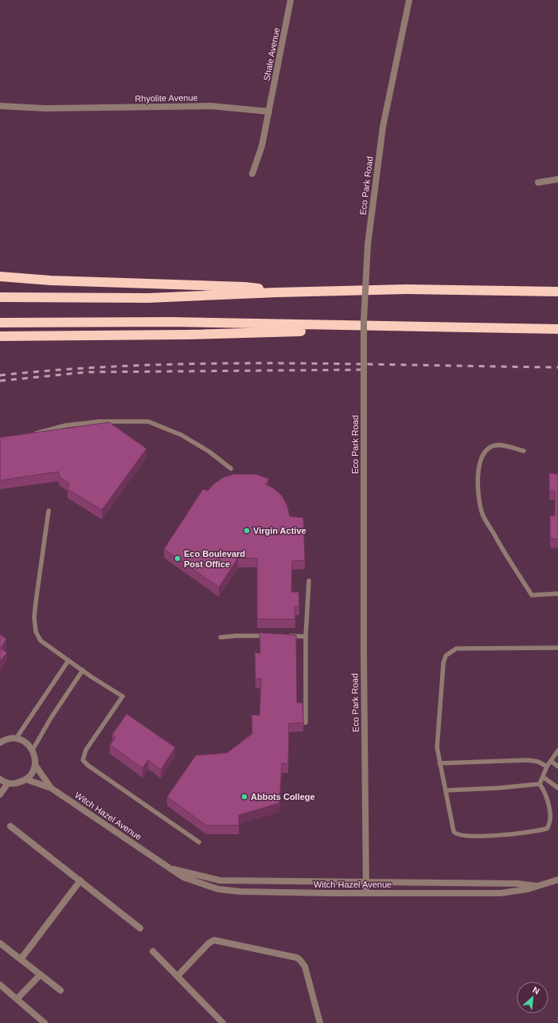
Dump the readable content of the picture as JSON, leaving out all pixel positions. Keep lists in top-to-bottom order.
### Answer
{
  "streets": {
    "street": [
      "Shale Avenue",
      "Rhyolite Avenue",
      "Eco Park Road",
      "Witch Hazel Avenue"
    ]
  },
  "crossings": [
    ["Shale Avenue", "Rhyolite Avenue"],
    ["Eco Park Road", "Witch Hazel Avenue"]
  ],
  "places": ["Virgin Active", "Eco Boulevard Post Office", "Abbots College"],
  "north": "top right"
}
